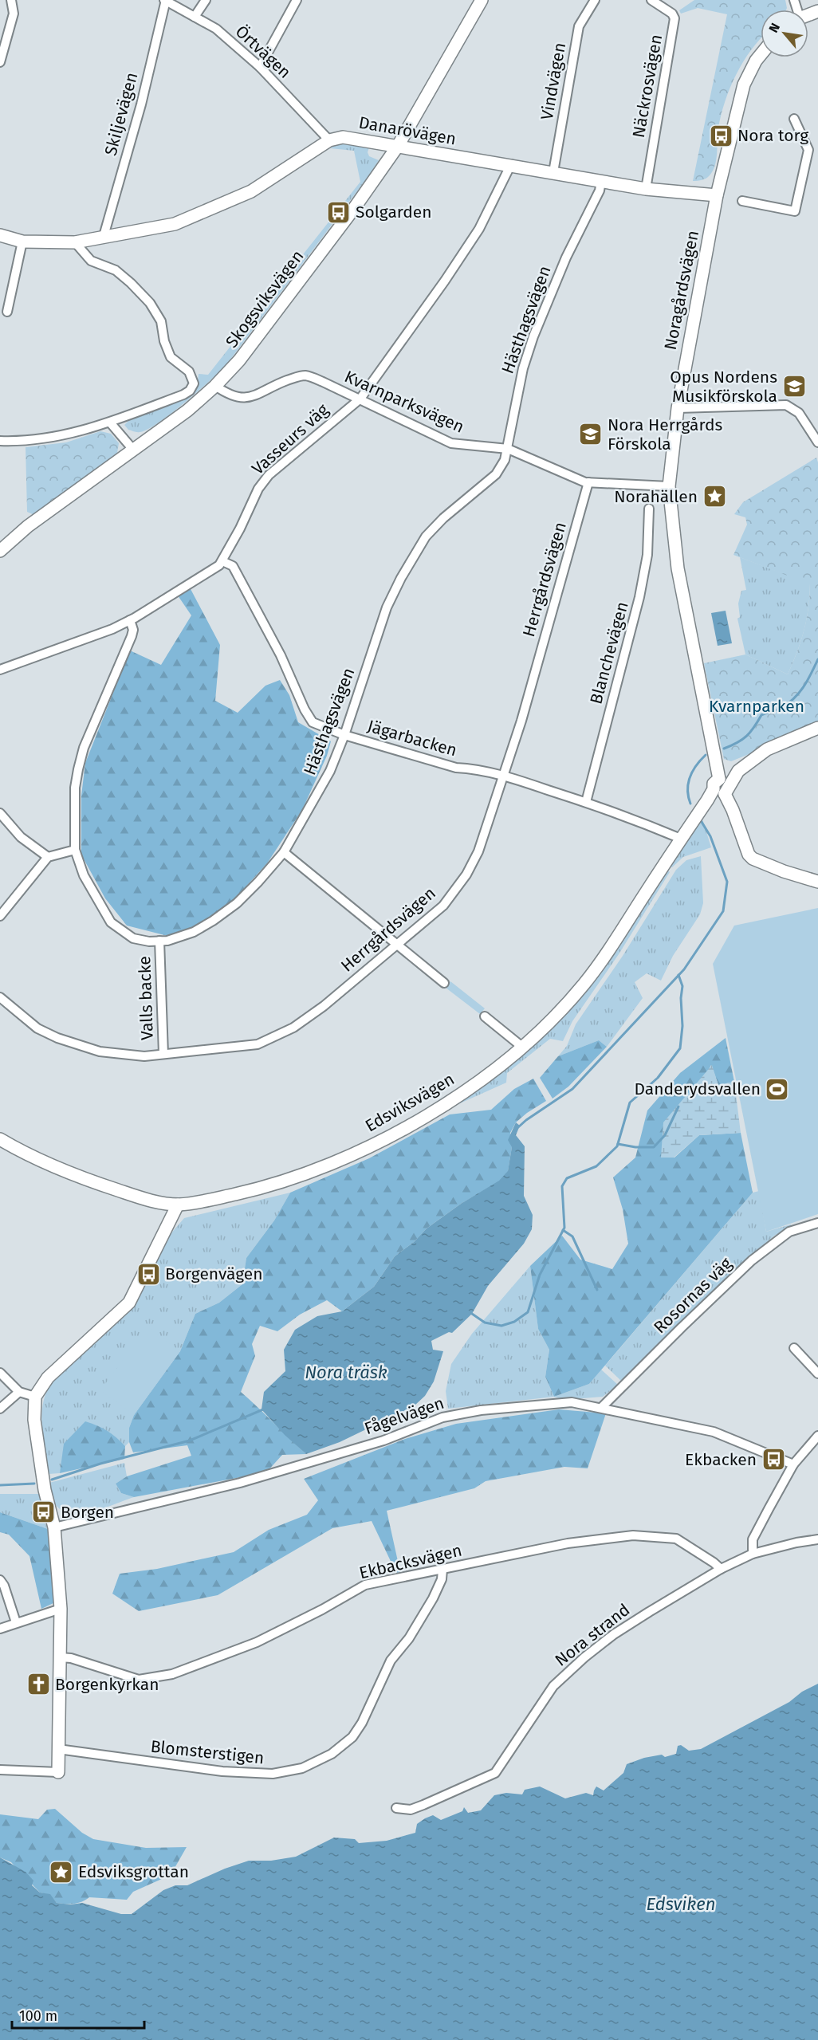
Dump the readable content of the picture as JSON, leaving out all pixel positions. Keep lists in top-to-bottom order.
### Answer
{
  "streets": {
    "street": [
      "Örtvägen",
      "Vindvägen",
      "Näckrosvägen",
      "Skiljevägen",
      "Danarövägen",
      "Noragårdsvägen",
      "Skogsviksvägen",
      "Hästhagsvägen",
      "Kvarnparksvägen",
      "Vasseurs väg",
      "Herrgårdsvägen",
      "Blanchevägen",
      "Jägarbacken",
      "Valls backe",
      "Edsviksvägen",
      "Rosornas väg",
      "Fågelvägen",
      "Ekbacksvägen",
      "Nora strand",
      "Blomsterstigen"
    ]
  },
  "crossings": [
    ["Örtvägen", "Skiljevägen"],
    ["Örtvägen", "Danarövägen"],
    ["Vindvägen", "Danarövägen"],
    ["Näckrosvägen", "Danarövägen"],
    ["Skiljevägen", "Danarövägen"],
    ["Danarövägen", "Noragårdsvägen"],
    ["Danarövägen", "Skogsviksvägen"],
    ["Danarövägen", "Hästhagsvägen"],
    ["Danarövägen", "Vasseurs väg"],
    ["Noragårdsvägen", "Kvarnparksvägen"],
    ["Noragårdsvägen", "Edsviksvägen"],
    ["Skogsviksvägen", "Kvarnparksvägen"],
    ["Hästhagsvägen", "Kvarnparksvägen"],
    ["Hästhagsvägen", "Vasseurs väg"],
    ["Hästhagsvägen", "Jägarbacken"],
    ["Hästhagsvägen", "Valls backe"],
    ["Kvarnparksvägen", "Vasseurs väg"],
    ["Kvarnparksvägen", "Herrgårdsvägen"],
    ["Vasseurs väg", "Jägarbacken"],
    ["Herrgårdsvägen", "Jägarbacken"],
    ["Herrgårdsvägen", "Valls backe"],
    ["Blanchevägen", "Jägarbacken"],
    ["Jägarbacken", "Edsviksvägen"],
    ["Rosornas väg", "Fågelvägen"],
    ["Ekbacksvägen", "Nora strand"],
    ["Ekbacksvägen", "Blomsterstigen"]
  ],
  "water": ["Nora träsk", "Edsviken"],
  "parks": ["Kvarnparken"],
  "places": {
    "bus stop": [
      "Nora torg",
      "Solgarden",
      "Borgenvägen",
      "Ekbacken",
      "Borgen"
    ],
    "school or university": ["Opus Nordens Musikförskola", "Nora Herrgårds Förskola"],
    "place": ["Norahällen", "Edsviksgrottan"],
    "sports": ["Danderydsvallen"],
    "church": ["Borgenkyrkan"]
  },
  "scale_bar": "100 m",
  "north": "top left"
}
